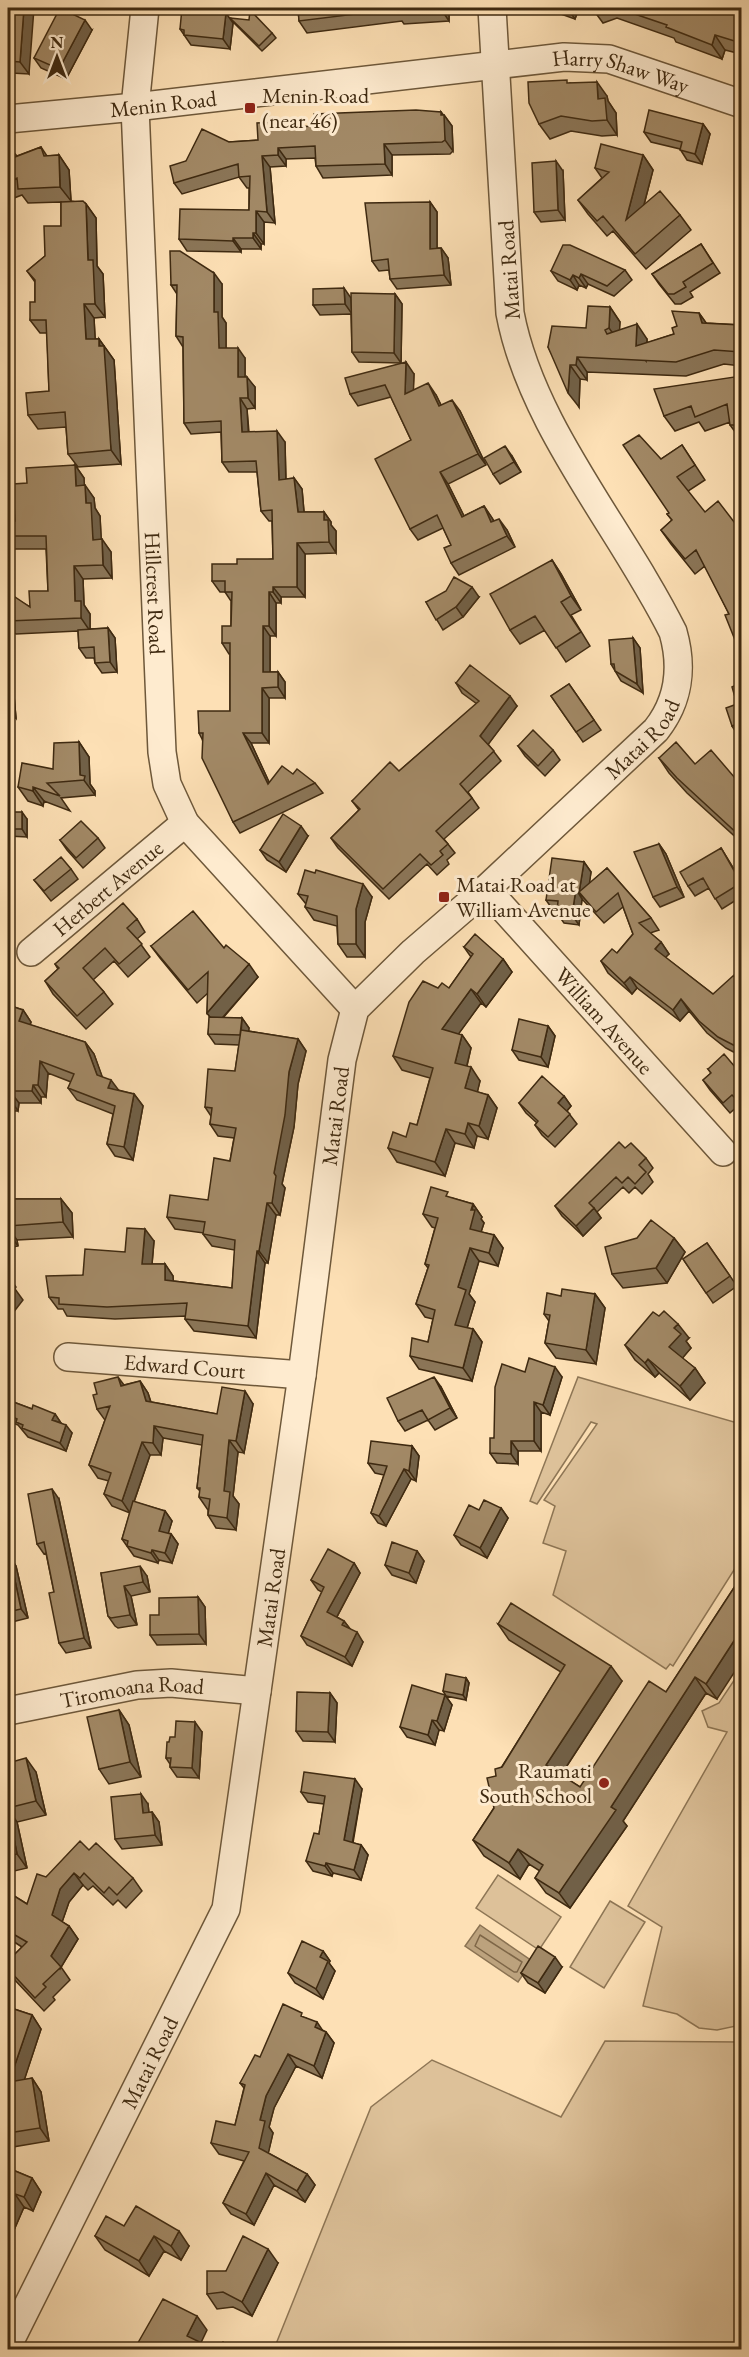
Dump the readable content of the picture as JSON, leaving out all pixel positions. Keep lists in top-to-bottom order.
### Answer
{
  "streets": {
    "street": [
      "Harry Shaw Way",
      "Menin Road",
      "Matai Road",
      "Hillcrest Road",
      "Herbert Avenue",
      "William Avenue",
      "Edward Court",
      "Tiromoana Road"
    ]
  },
  "crossings": [
    ["Harry Shaw Way", "Menin Road"],
    ["Harry Shaw Way", "Matai Road"],
    ["Menin Road", "Matai Road"],
    ["Menin Road", "Hillcrest Road"],
    ["Matai Road", "Hillcrest Road"],
    ["Matai Road", "William Avenue"],
    ["Matai Road", "Edward Court"],
    ["Matai Road", "Tiromoana Road"],
    ["Hillcrest Road", "Herbert Avenue"]
  ],
  "places": {
    "transit": ["Menin Road (near 46)", "Matai Road at William Avenue"],
    "other": ["Raumati South School"]
  },
  "north": "top"
}
